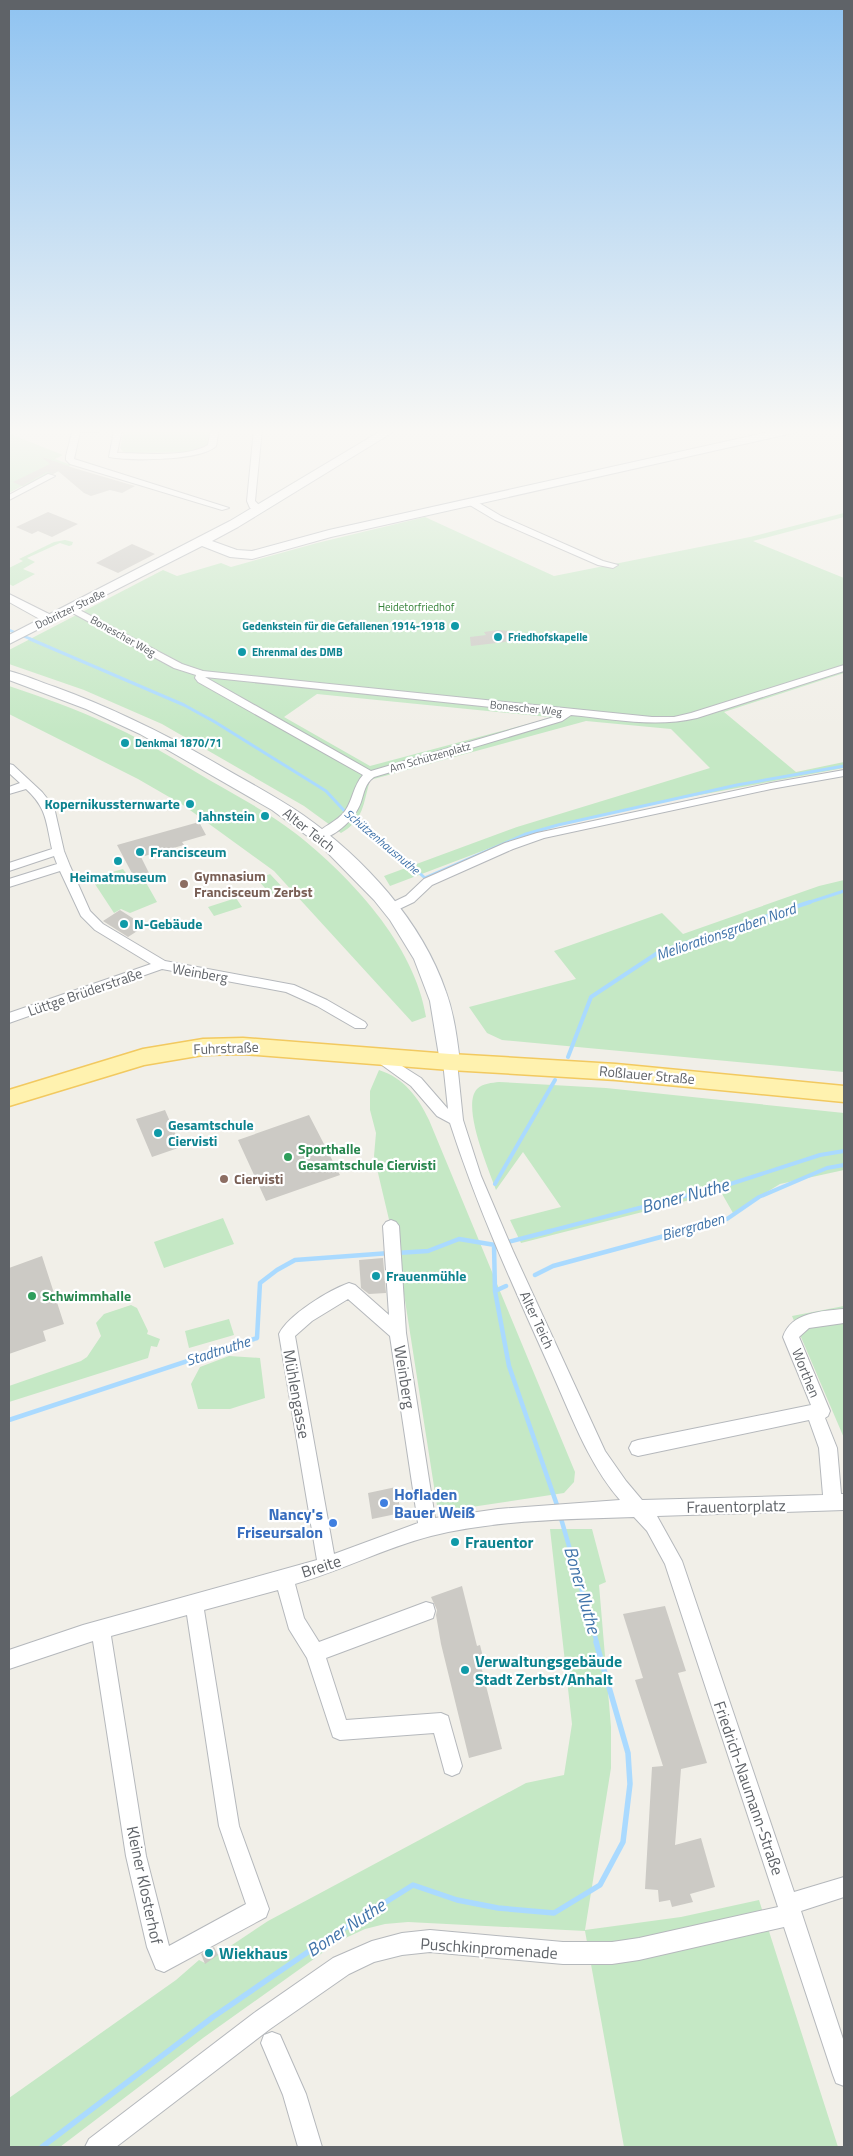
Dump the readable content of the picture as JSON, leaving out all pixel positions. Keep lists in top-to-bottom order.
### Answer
{
  "streets": {
    "main road": [
      "Dobritzer Straße",
      "Alter Teich",
      "Fuhrstraße",
      "Roßlauer Straße"
    ],
    "street": [
      "Bonescher Weg",
      "Am Schützenplatz",
      "Weinberg",
      "Lüttge Brüderstraße",
      "Worthen",
      "Mühlengasse",
      "Frauentorplatz",
      "Breite",
      "Friedrich-Naumann-Straße",
      "Kleiner Klosterhof",
      "Puschkinpromenade"
    ]
  },
  "crossings": [
    ["Dobritzer Straße", "Bonescher Weg"],
    ["Bonescher Weg", "Am Schützenplatz"],
    ["Alter Teich", "Fuhrstraße"],
    ["Alter Teich", "Roßlauer Straße"],
    ["Alter Teich", "Frauentorplatz"],
    ["Alter Teich", "Breite"],
    ["Alter Teich", "Friedrich-Naumann-Straße"],
    ["Weinberg", "Lüttge Brüderstraße"],
    ["Weinberg", "Mühlengasse"],
    ["Weinberg", "Breite"],
    ["Fuhrstraße", "Roßlauer Straße"],
    ["Worthen", "Frauentorplatz"],
    ["Mühlengasse", "Breite"],
    ["Frauentorplatz", "Breite"],
    ["Frauentorplatz", "Friedrich-Naumann-Straße"],
    ["Breite", "Friedrich-Naumann-Straße"],
    ["Breite", "Kleiner Klosterhof"],
    ["Friedrich-Naumann-Straße", "Puschkinpromenade"]
  ],
  "water": [
    "Schützenhausnuthe",
    "Meliorationsgraben Nord",
    "Boner Nuthe",
    "Biergraben",
    "Stadtnuthe"
  ],
  "parks": ["Heidetorfriedhof"],
  "places": [
    "Gedenkstein für die Gefallenen 1914-1918",
    "Friedhofskapelle",
    "Ehrenmal des DMB",
    "Denkmal 1870/71",
    "Kopernikussternwarte",
    "Jahnstein",
    "Francisceum",
    "Heimatmuseum",
    "Gymnasium Francisceum Zerbst",
    "N-Gebäude",
    "Gesamtschule Ciervisti",
    "Sporthalle Gesamtschule Ciervisti",
    "Ciervisti",
    "Frauenmühle",
    "Schwimmhalle",
    "Hofladen Bauer Weiß",
    "Nancy's Friseursalon",
    "Frauentor",
    "Verwaltungsgebäude Stadt Zerbst/Anhalt",
    "Wiekhaus"
  ]
}
